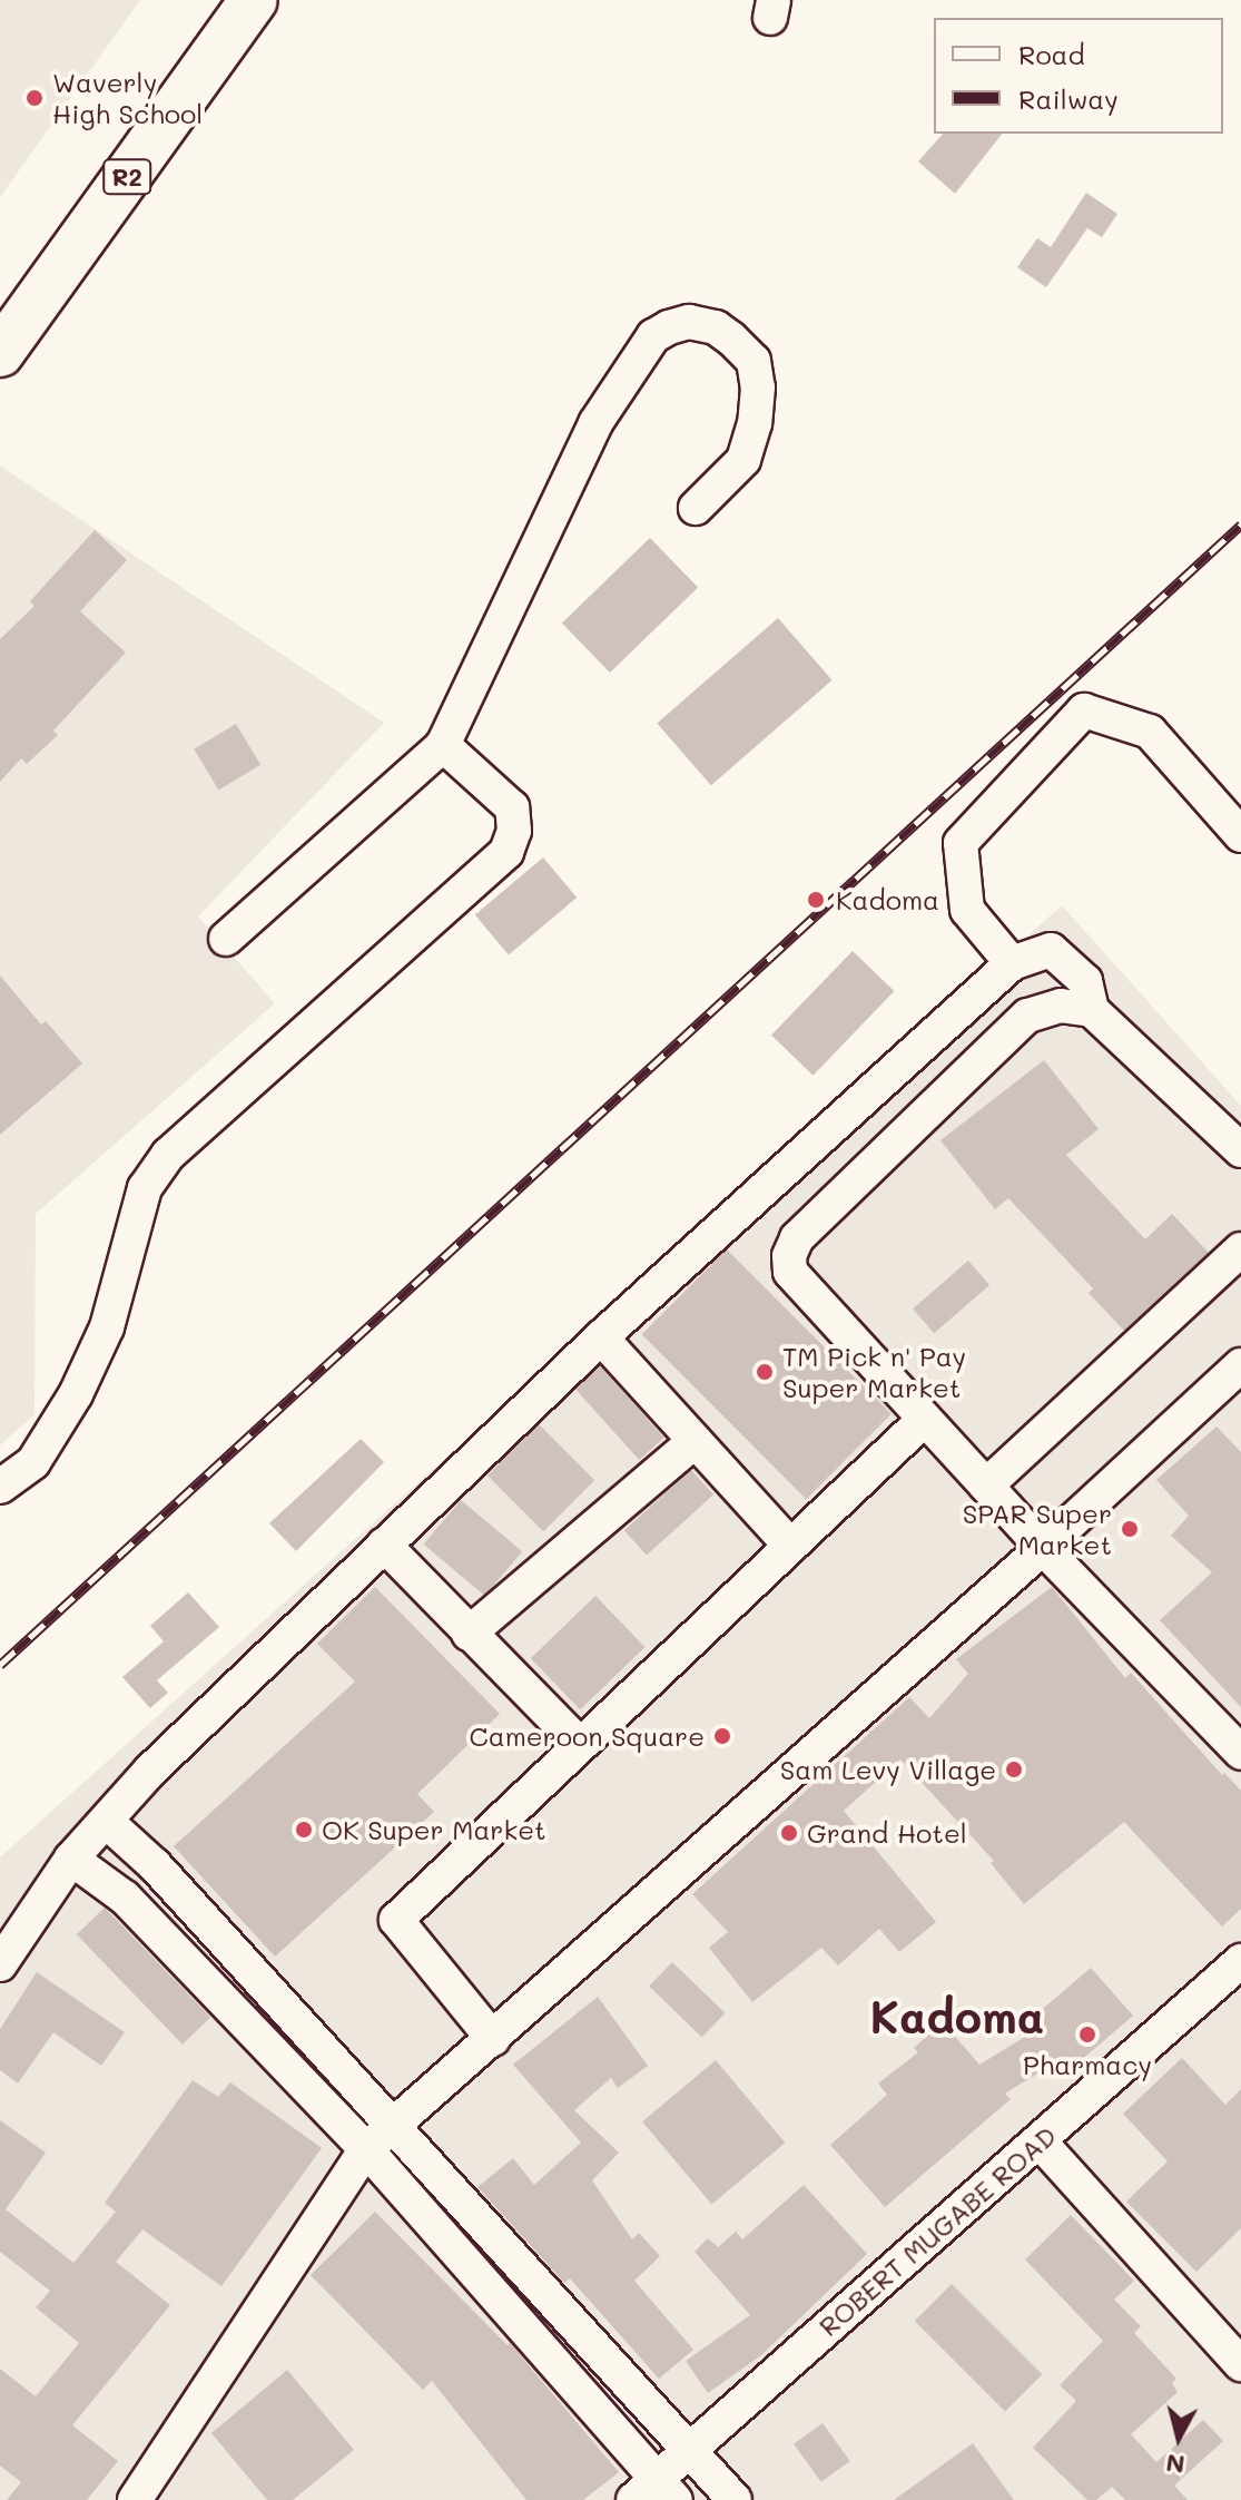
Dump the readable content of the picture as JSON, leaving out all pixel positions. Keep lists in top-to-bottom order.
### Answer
{
  "streets": {
    "highway": ["R2"],
    "street": ["ROBERT MUGABE ROAD"]
  },
  "districts": ["Kadoma"],
  "places": [
    "Waverly High School",
    "Kadoma",
    "TM Pick n' Pay Super Market",
    "SPAR Super Market",
    "Cameroon Square",
    "Sam Levy Village",
    "OK Super Market",
    "Grand Hotel",
    "Pharmacy"
  ],
  "legend": ["Road", "Railway"],
  "north": "bottom"
}
